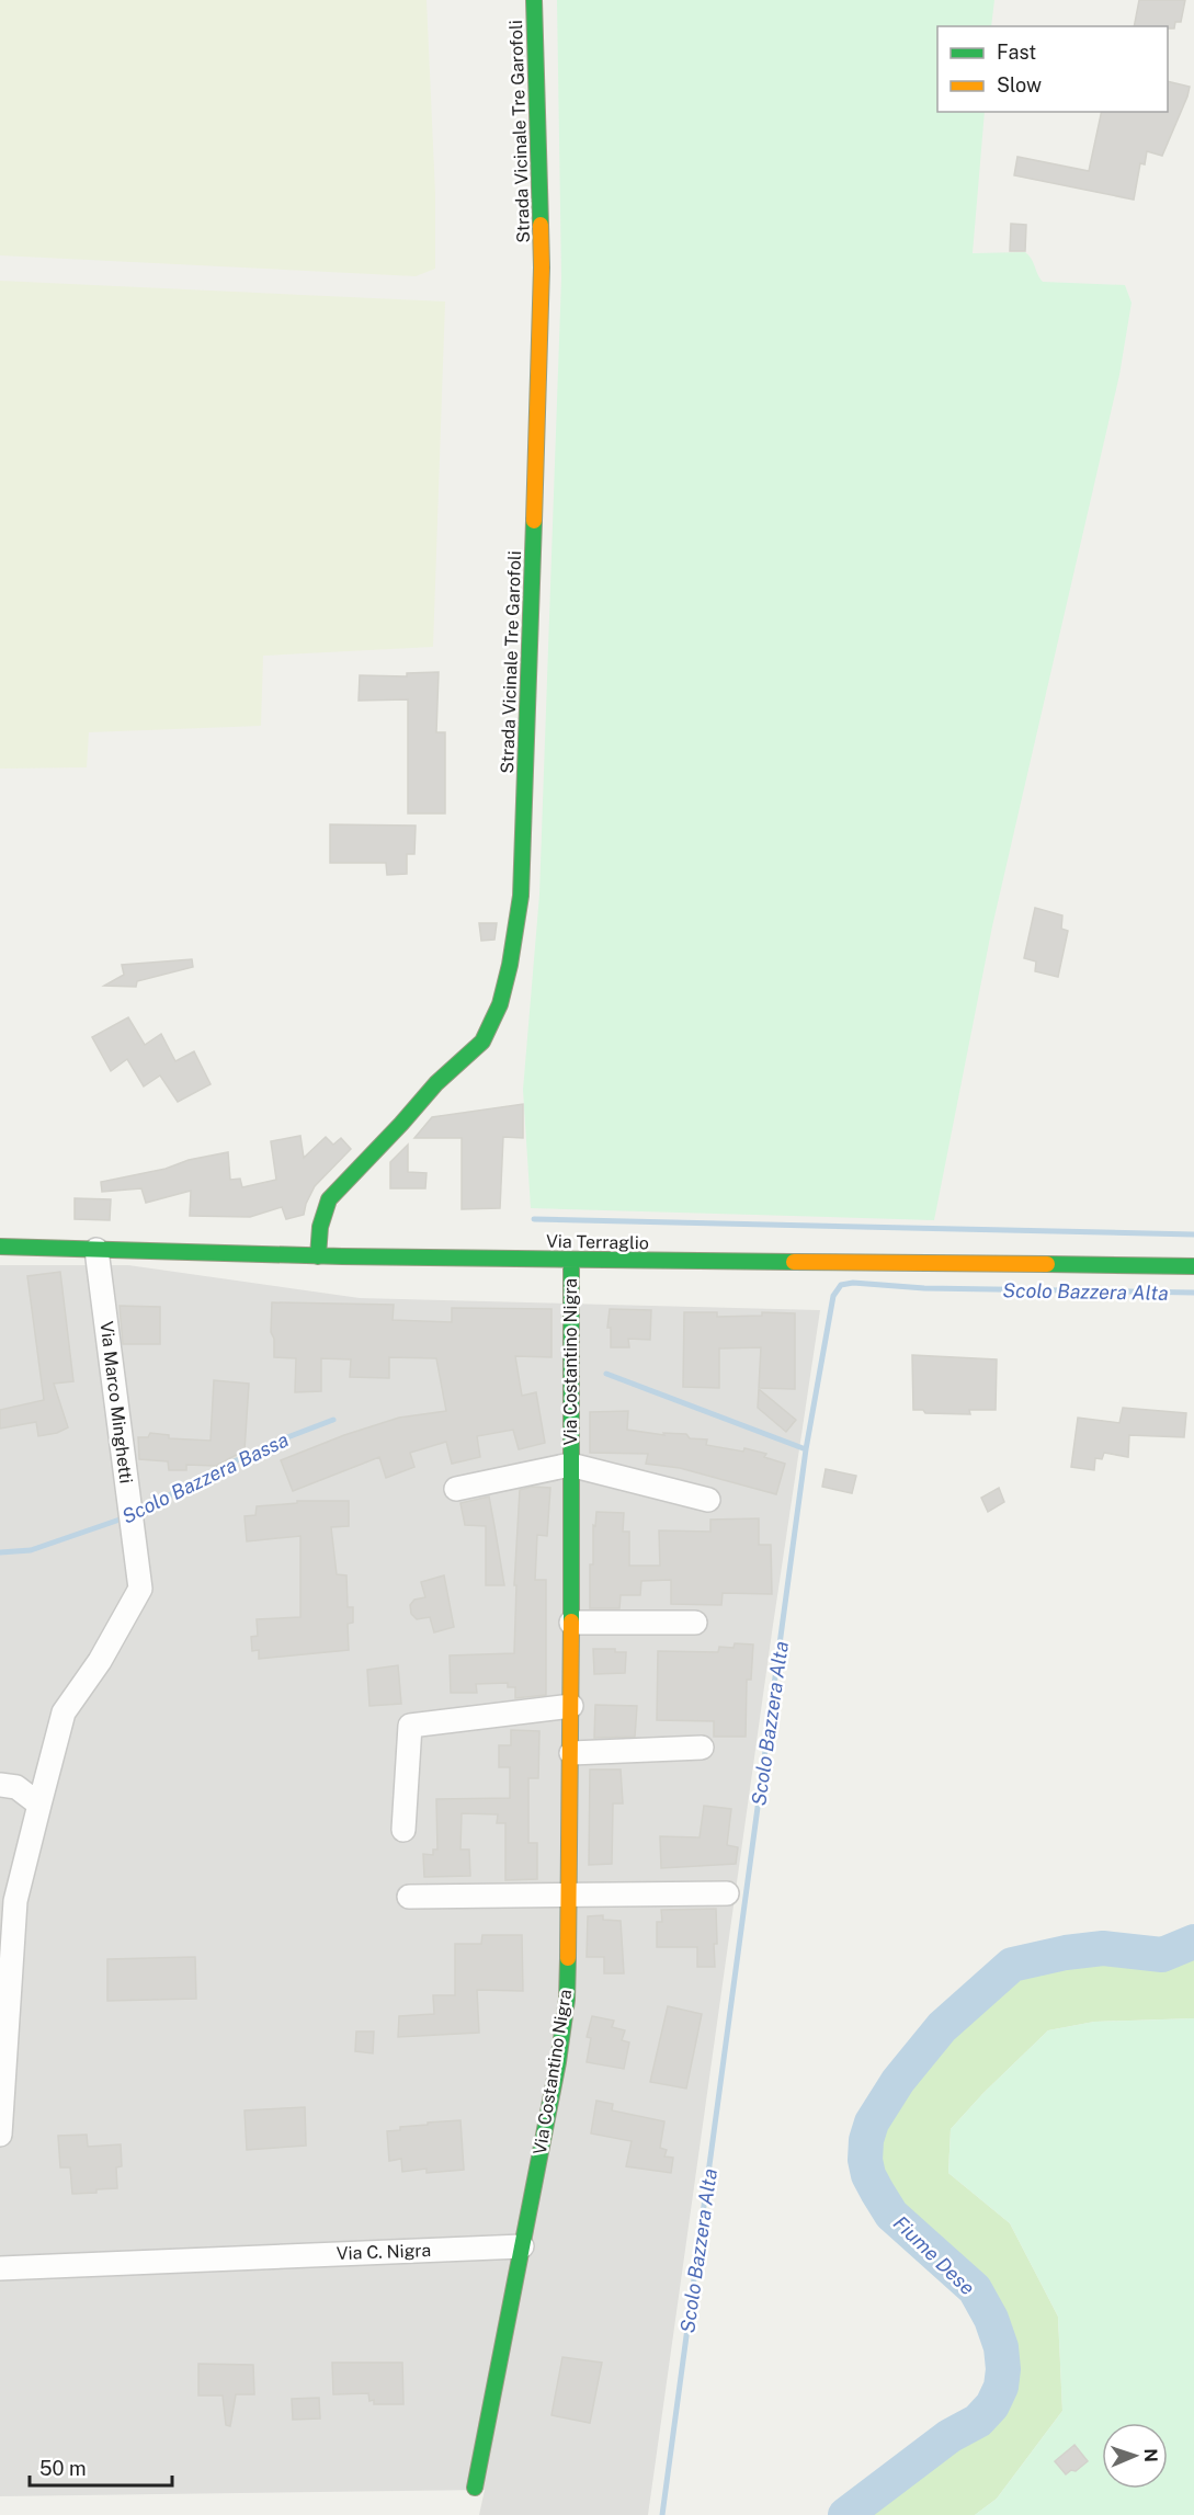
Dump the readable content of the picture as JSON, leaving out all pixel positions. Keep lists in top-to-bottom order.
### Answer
{
  "streets": {
    "street": [
      "Strada Vicinale Tre Garofoli",
      "Via Terraglio",
      "Via Costantino Nigra",
      "Via Marco Minghetti",
      "Via C. Nigra"
    ]
  },
  "crossings": [
    ["Strada Vicinale Tre Garofoli", "Via Terraglio"],
    ["Via Terraglio", "Via Costantino Nigra"],
    ["Via Terraglio", "Via Marco Minghetti"],
    ["Via Costantino Nigra", "Via C. Nigra"]
  ],
  "water": ["Scolo Bazzera Alta", "Scolo Bazzera Bassa", "Fiume Dese"],
  "legend": ["Fast", "Slow"],
  "scale_bar": "50 m",
  "north": "right"
}
